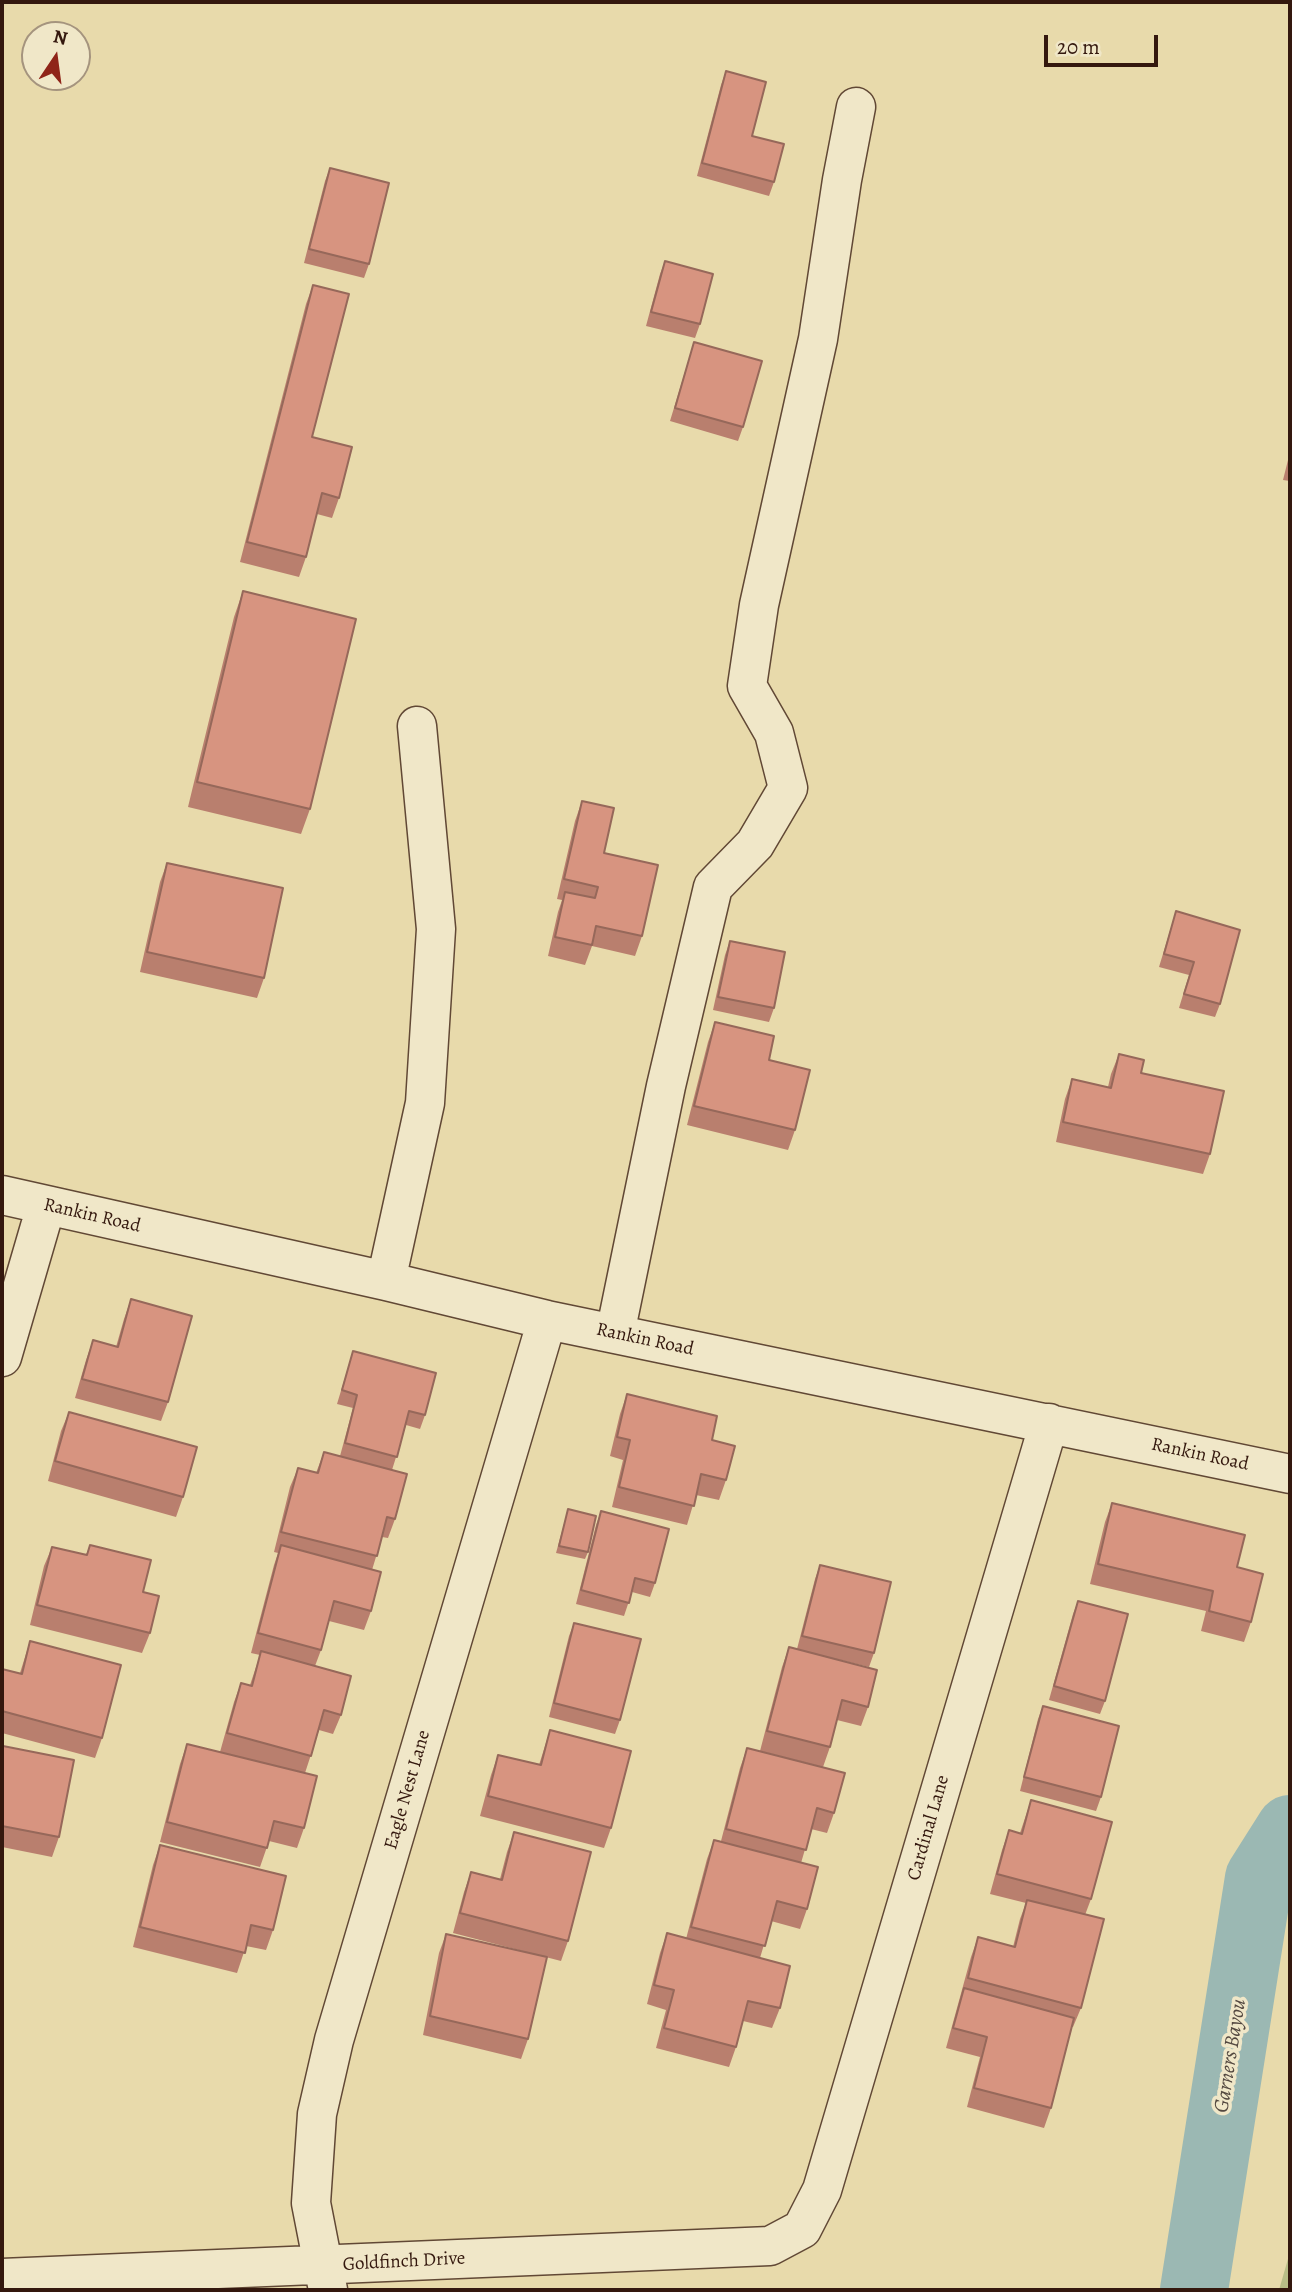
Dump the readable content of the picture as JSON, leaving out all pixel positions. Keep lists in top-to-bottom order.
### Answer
{
  "streets": {
    "street": [
      "Rankin Road",
      "Eagle Nest Lane",
      "Cardinal Lane",
      "Goldfinch Drive"
    ]
  },
  "crossings": [
    ["Rankin Road", "Eagle Nest Lane"],
    ["Rankin Road", "Cardinal Lane"],
    ["Eagle Nest Lane", "Goldfinch Drive"],
    ["Cardinal Lane", "Goldfinch Drive"]
  ],
  "water": ["Garners Bayou"],
  "scale_bar": "20 m",
  "north": "top"
}
